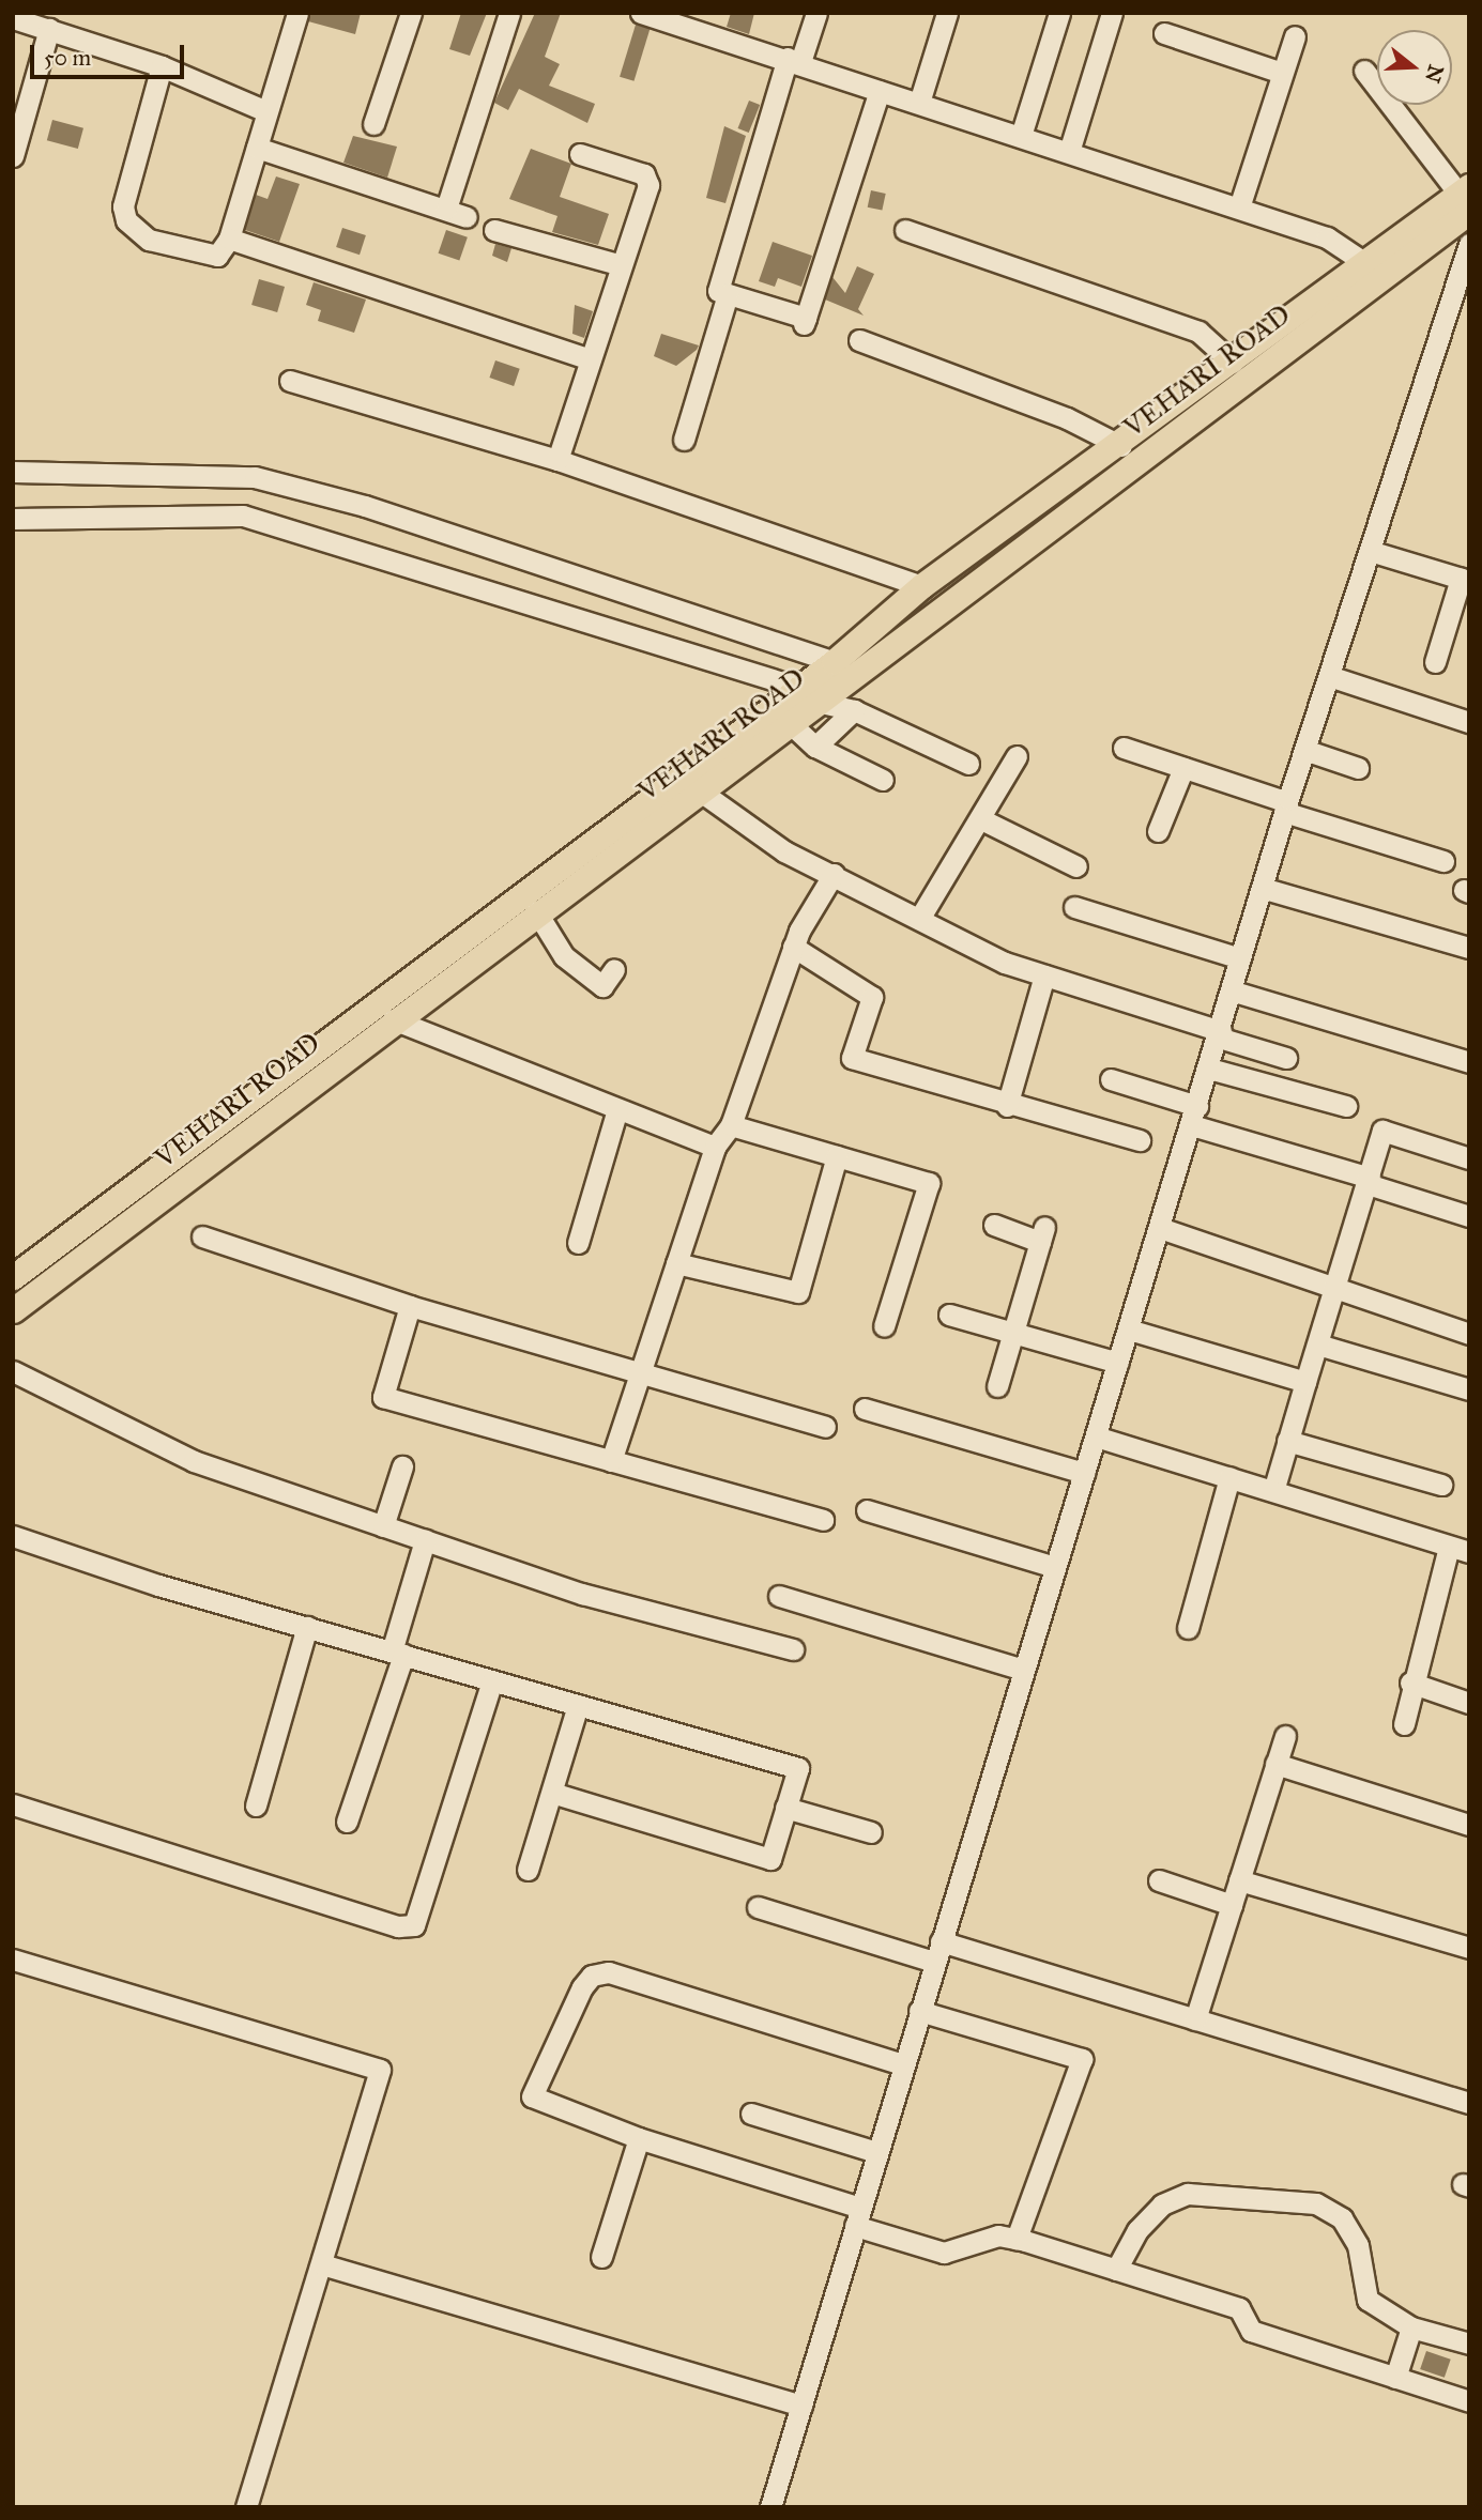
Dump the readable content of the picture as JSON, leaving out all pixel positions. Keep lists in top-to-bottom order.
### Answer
{
  "streets": {
    "main road": ["VEHARI ROAD"]
  },
  "scale_bar": "50 m",
  "north": "right"
}
